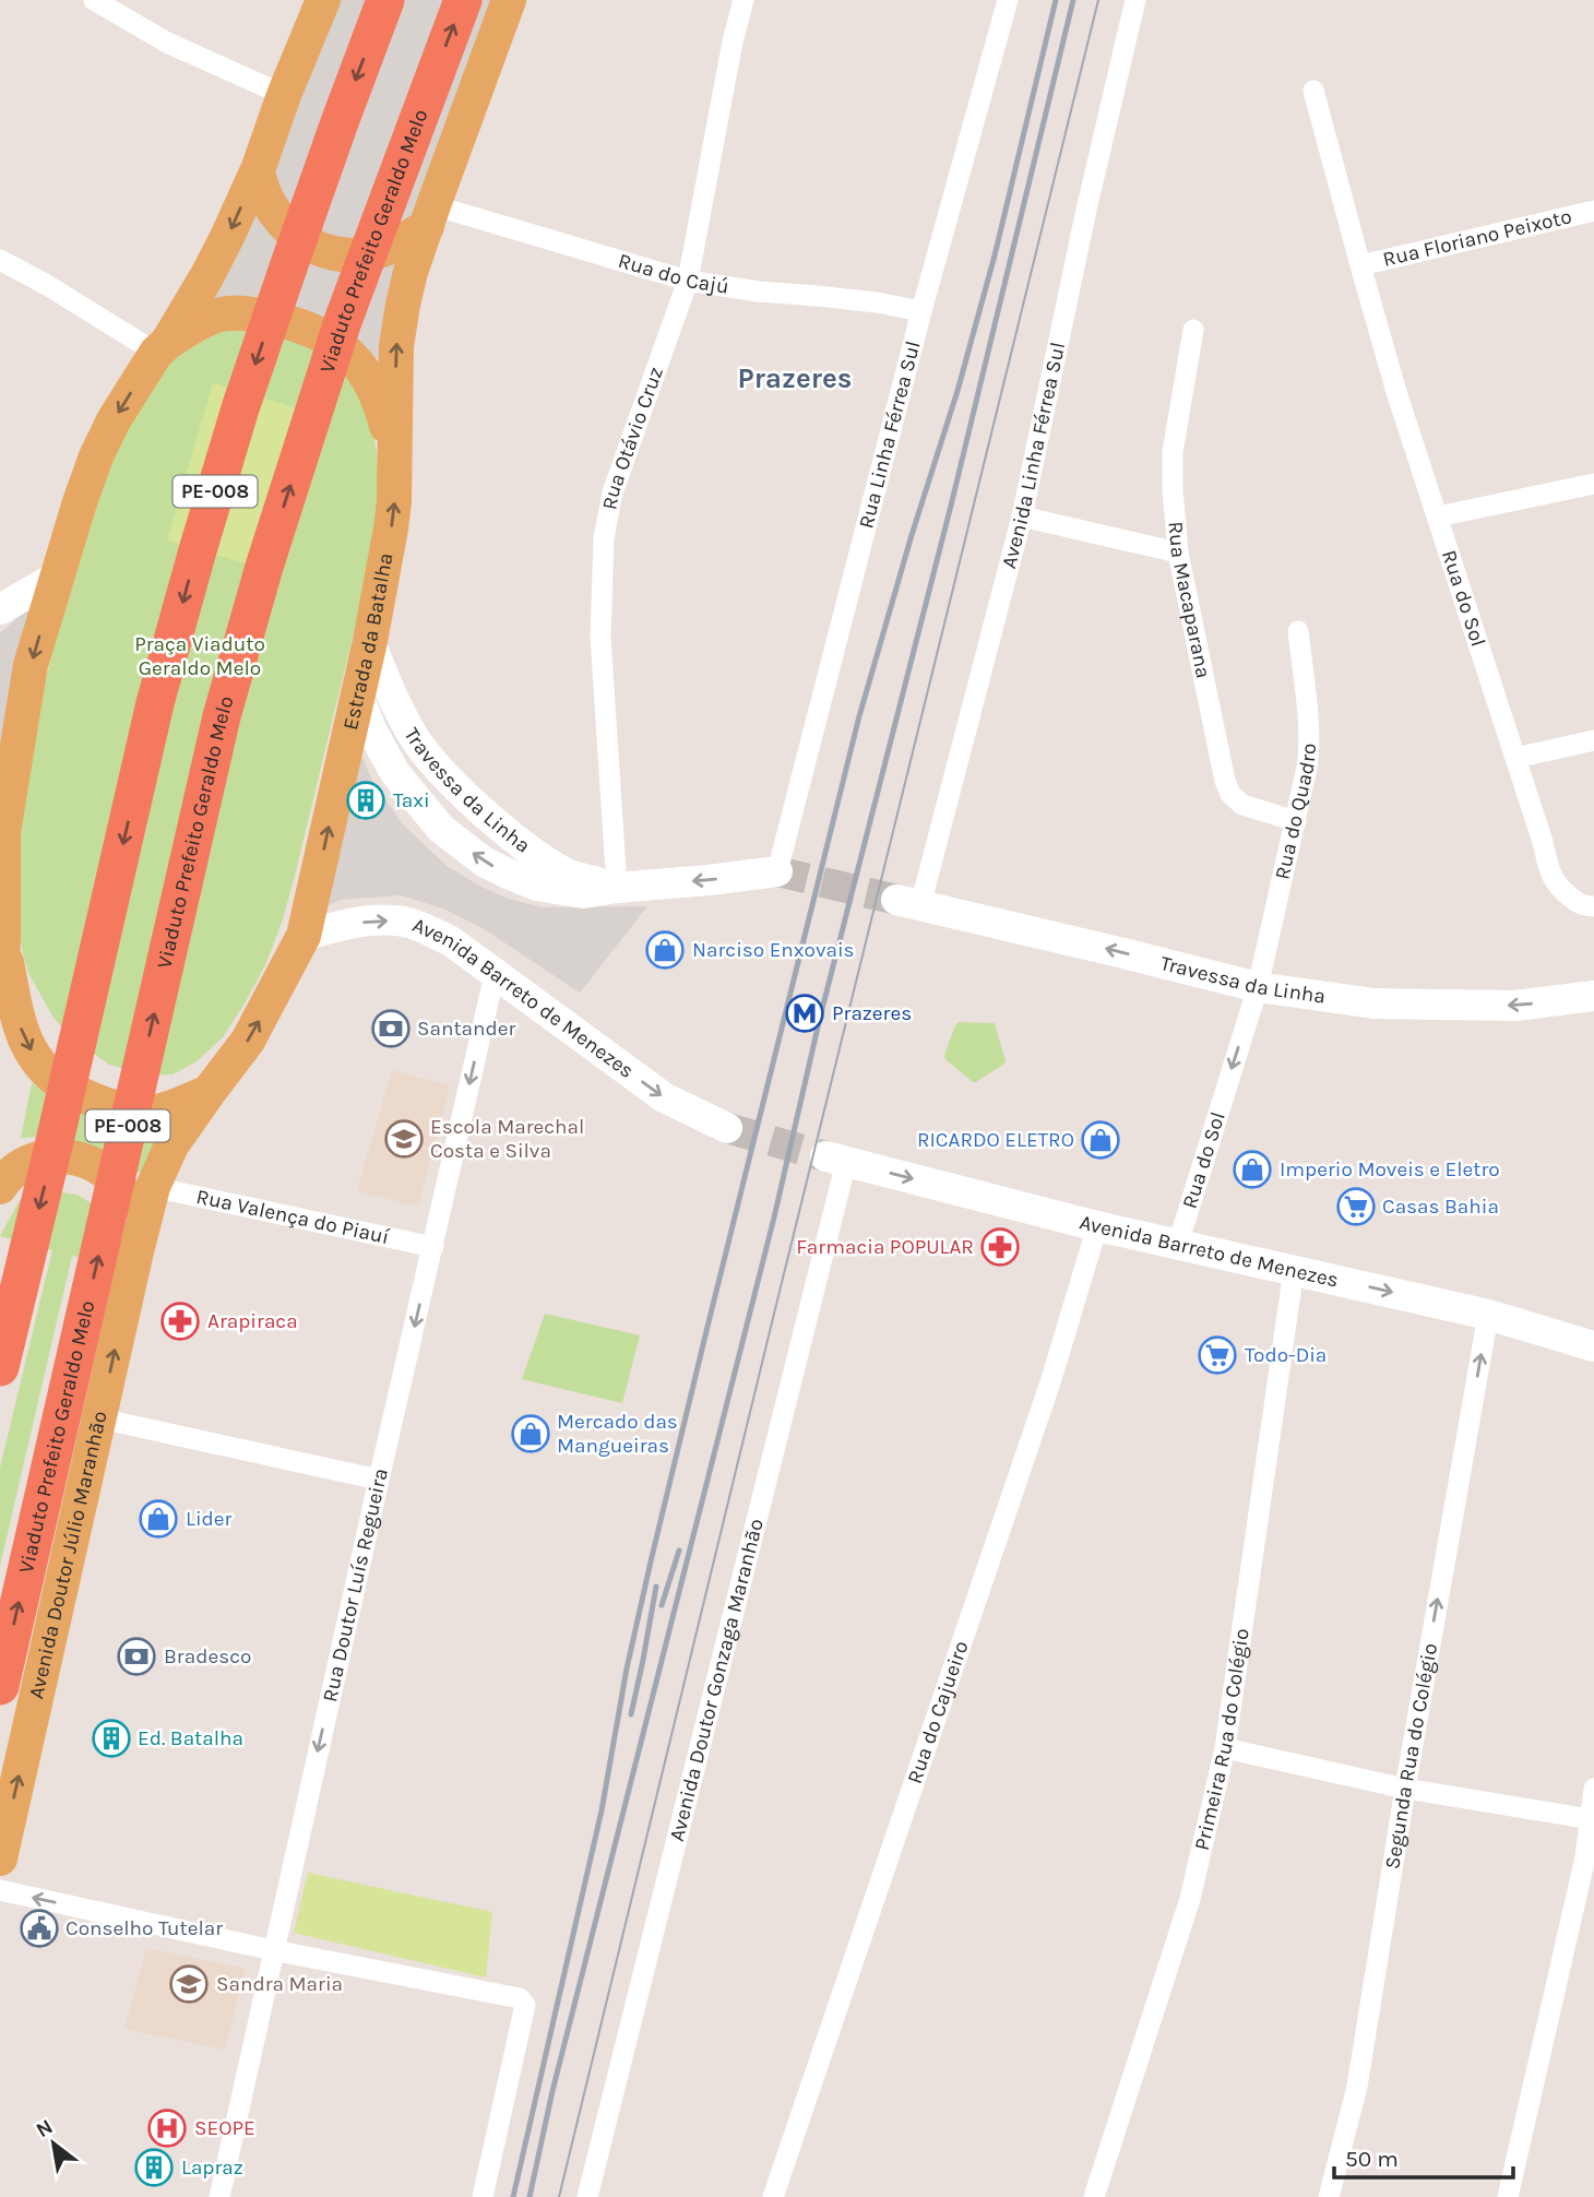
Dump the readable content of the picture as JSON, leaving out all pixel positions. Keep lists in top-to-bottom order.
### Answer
{
  "streets": {
    "highway": ["Viaduto Prefeito Geraldo Melo", "PE-008"],
    "main road": [
      "Estrada da Batalha",
      "Travessa da Linha",
      "Avenida Barreto de Menezes",
      "Avenida Doutor Júlio Maranhão"
    ],
    "street": [
      "Rua Floriano Peixoto",
      "Rua do Cajú",
      "Rua Linha Férrea Sul",
      "Rua Otávio Cruz",
      "Avenida Linha Férrea Sul",
      "Rua do Sol",
      "Rua Macaparana",
      "Rua do Quadro",
      "Rua Valença do Piauí",
      "Rua Doutor Luís Regueira",
      "Avenida Doutor Gonzaga Maranhão",
      "Rua do Cajueiro",
      "Primeira Rua do Colégio",
      "Segunda Rua do Colégio"
    ]
  },
  "crossings": [
    ["Rua Floriano Peixoto", "Rua do Sol"],
    ["Rua do Cajú", "Rua Linha Férrea Sul"],
    ["Rua do Cajú", "Rua Otávio Cruz"],
    ["Rua do Cajú", "Estrada da Batalha"],
    ["Rua Linha Férrea Sul", "Travessa da Linha"],
    ["Rua Otávio Cruz", "Travessa da Linha"],
    ["Avenida Linha Férrea Sul", "Travessa da Linha"],
    ["Rua do Sol", "Travessa da Linha"],
    ["Rua do Sol", "Rua do Quadro"],
    ["Rua do Sol", "Avenida Barreto de Menezes"],
    ["Rua Macaparana", "Rua do Quadro"],
    ["Estrada da Batalha", "Travessa da Linha"],
    ["Estrada da Batalha", "Avenida Barreto de Menezes"],
    ["Estrada da Batalha", "Rua Valença do Piauí"],
    ["Estrada da Batalha", "Avenida Doutor Júlio Maranhão"],
    ["Travessa da Linha", "Rua do Quadro"],
    ["Avenida Barreto de Menezes", "Rua Doutor Luís Regueira"],
    ["Avenida Barreto de Menezes", "Avenida Doutor Gonzaga Maranhão"],
    ["Avenida Barreto de Menezes", "Rua do Cajueiro"],
    ["Avenida Barreto de Menezes", "Primeira Rua do Colégio"],
    ["Avenida Barreto de Menezes", "Segunda Rua do Colégio"],
    ["Rua Valença do Piauí", "Rua Doutor Luís Regueira"]
  ],
  "one_way": [
    "Travessa da Linha",
    "Avenida Barreto de Menezes",
    "Avenida Doutor Júlio Maranhão",
    "Rua Doutor Luís Regueira",
    "Segunda Rua do Colégio"
  ],
  "districts": ["Prazeres"],
  "parks": ["Praça Viaduto Geraldo Melo"],
  "places": {
    "building": ["Taxi", "Ed. Batalha", "Lapraz"],
    "shop": [
      "Narciso Enxovais",
      "RICARDO ELETRO",
      "Imperio Moveis e Eletro",
      "Mercado das Mangueiras",
      "Lider"
    ],
    "metro station": ["Prazeres"],
    "bank": ["Santander", "Bradesco"],
    "school or university": ["Escola Marechal Costa e Silva", "Sandra Maria"],
    "supermarket": ["Casas Bahia", "Todo-Dia"],
    "pharmacy": ["Farmacia POPULAR", "Arapiraca"],
    "public building": ["Conselho Tutelar"],
    "hospital": ["SEOPE"]
  },
  "scale_bar": "50 m",
  "north": "top left"
}
